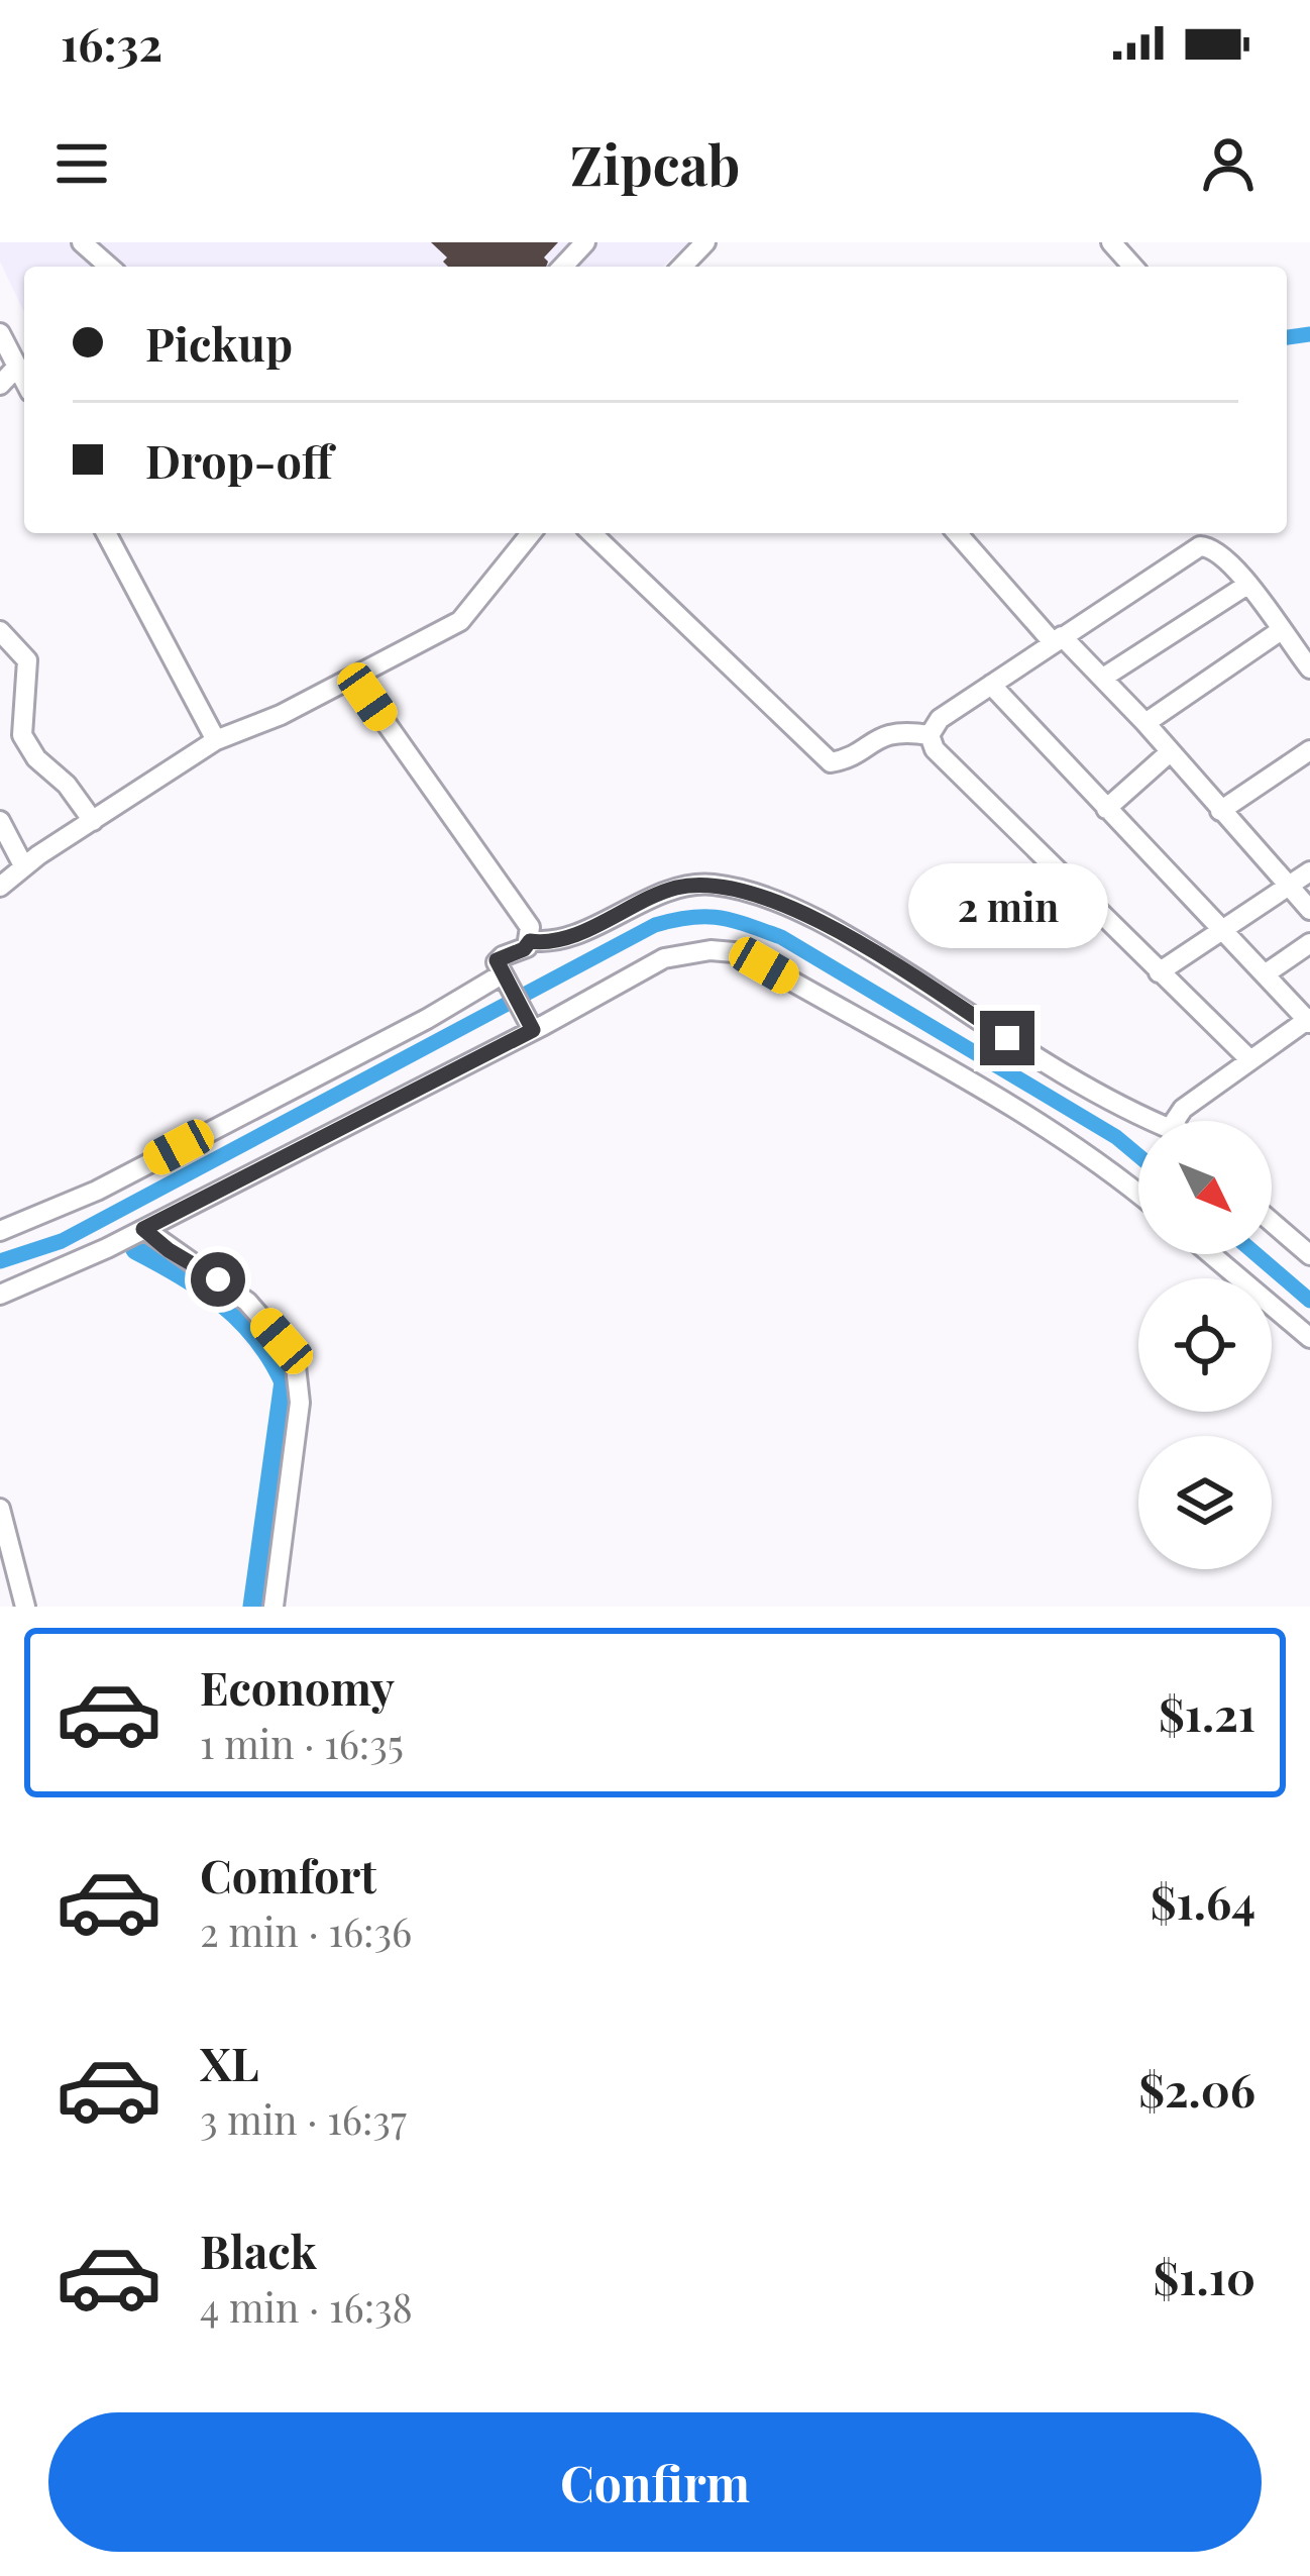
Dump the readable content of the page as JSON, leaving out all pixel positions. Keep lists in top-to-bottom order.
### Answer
{
  "north": "bottom right",
  "page": {
    "status": "16:32",
    "header": "Zipcab",
    "banner": ["Pickup", "Drop-off"],
    "bubble": "2 min",
    "list": [
      {
        "name": "Economy",
        "note": "1 min · 16:35",
        "value": "$1.21"
      },
      {
        "name": "Comfort",
        "note": "2 min · 16:36",
        "value": "$1.64"
      },
      {
        "name": "XL",
        "note": "3 min · 16:37",
        "value": "$2.06"
      },
      {
        "name": "Black",
        "note": "4 min · 16:38",
        "value": "$1.10"
      }
    ],
    "buttons": "Confirm"
  }
}
